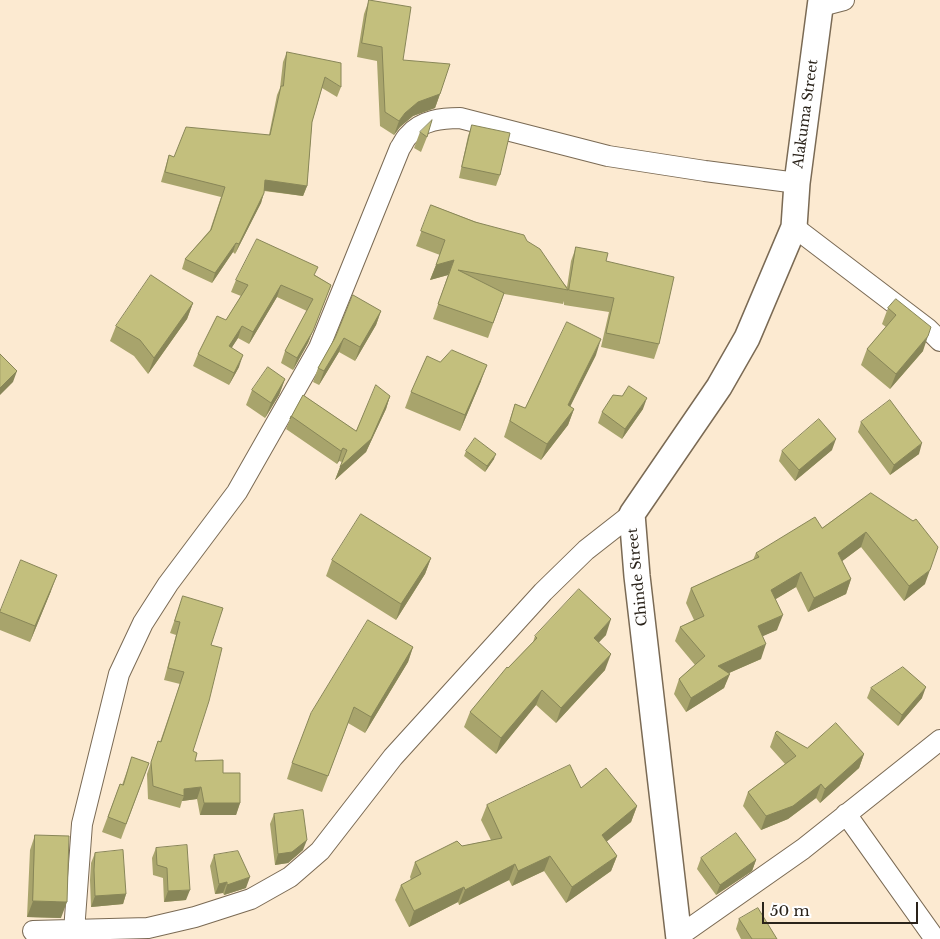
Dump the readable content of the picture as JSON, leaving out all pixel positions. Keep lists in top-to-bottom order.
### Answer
{
  "streets": {
    "street": ["Alakuma Street", "Chinde Street"]
  },
  "crossings": [
    ["Alakuma Street", "Chinde Street"]
  ],
  "scale_bar": "50 m"
}
